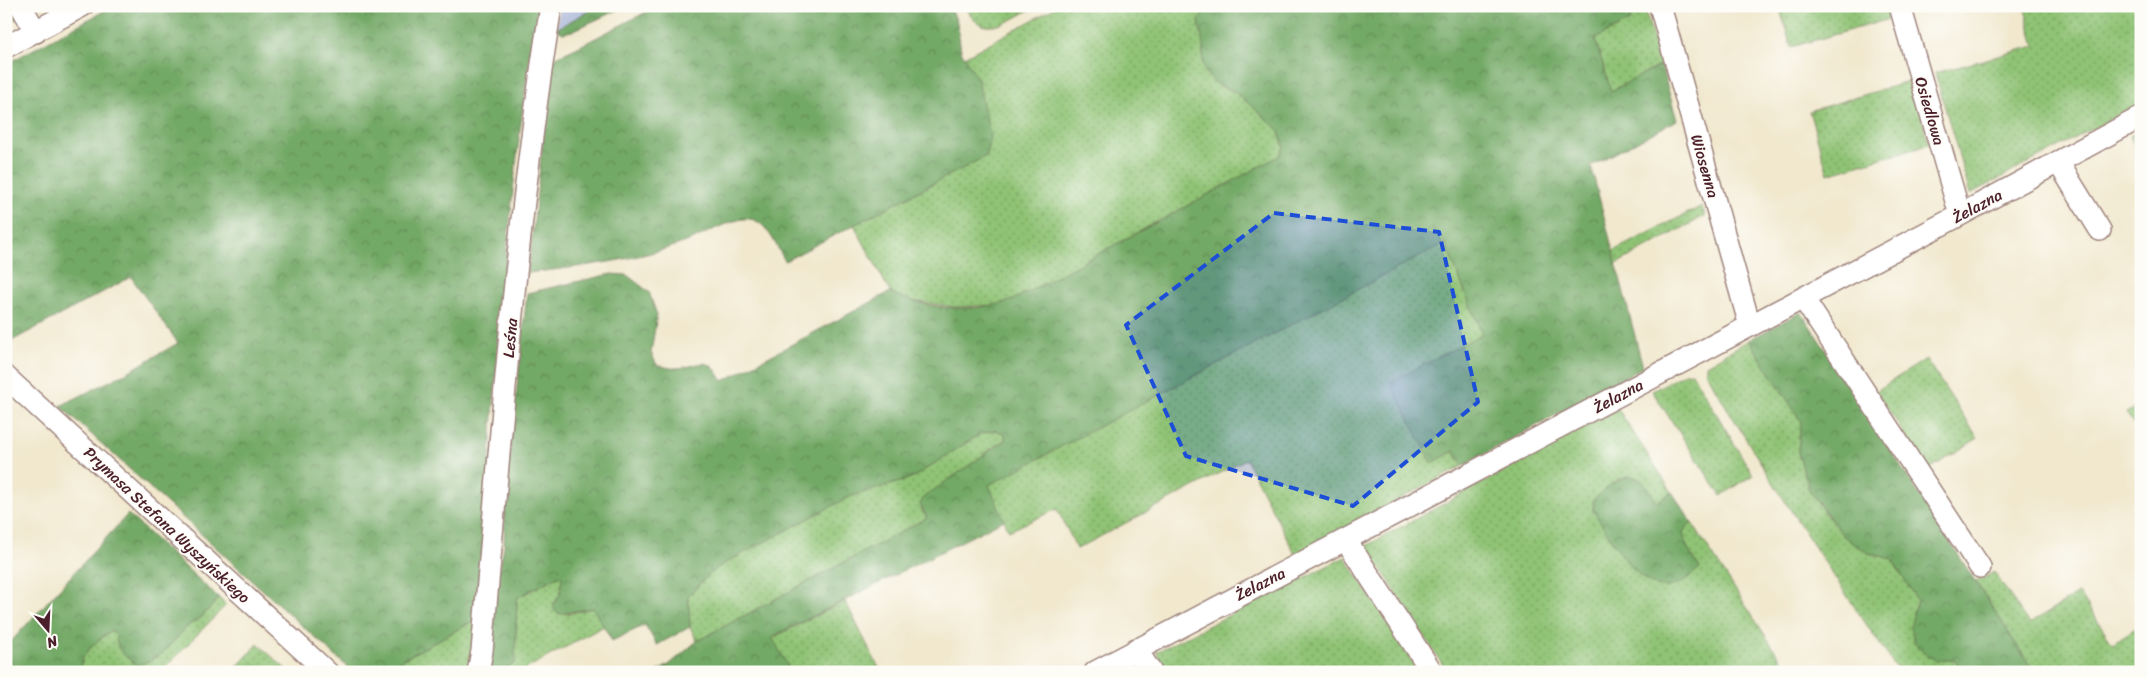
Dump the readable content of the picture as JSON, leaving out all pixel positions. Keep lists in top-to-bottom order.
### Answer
{
  "streets": {
    "street": [
      "Osiedlowa",
      "Wiosenna",
      "Żelazna",
      "Leśna",
      "Prymasa Stefana Wyszyńskiego"
    ]
  },
  "crossings": [
    ["Osiedlowa", "Żelazna"],
    ["Wiosenna", "Żelazna"]
  ],
  "north": "bottom"
}
